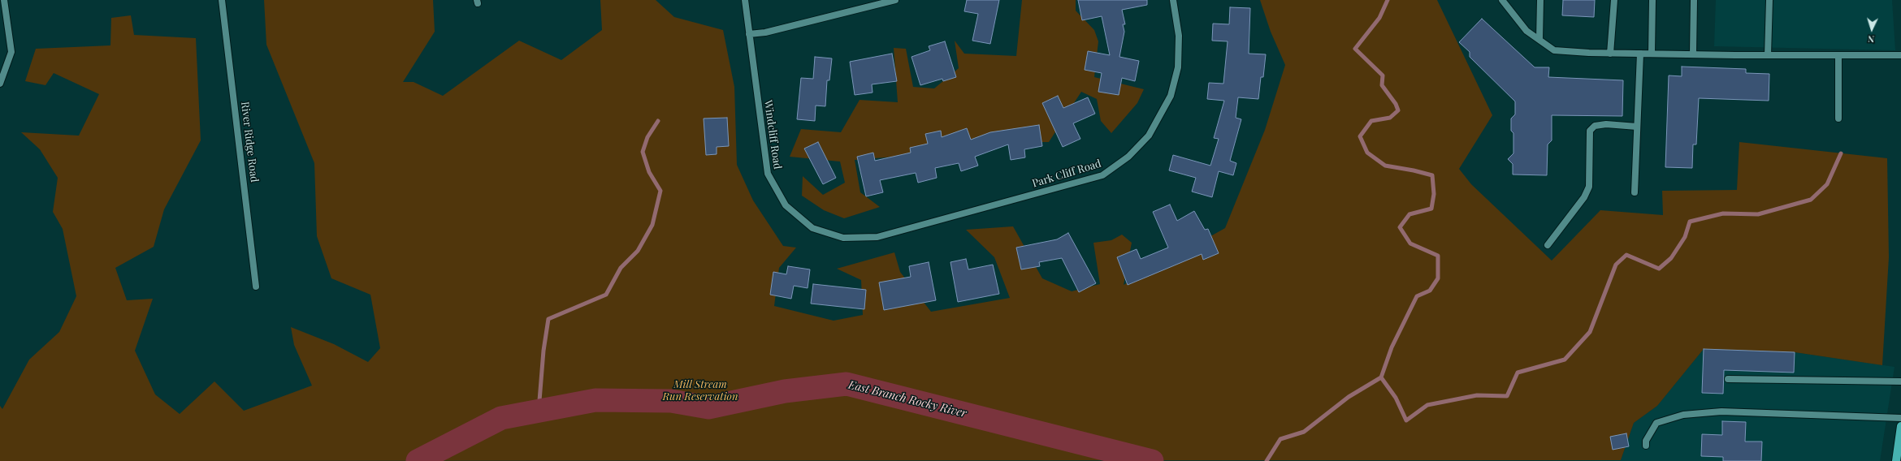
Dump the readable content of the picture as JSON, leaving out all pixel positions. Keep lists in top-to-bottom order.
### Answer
{
  "streets": {
    "street": ["Windcliff Road", "River Ridge Road", "Park Cliff Road"]
  },
  "crossings": [
    ["Windcliff Road", "Park Cliff Road"]
  ],
  "water": ["East Branch Rocky River"],
  "parks": ["Mill Stream Run Reservation"],
  "north": "bottom"
}
